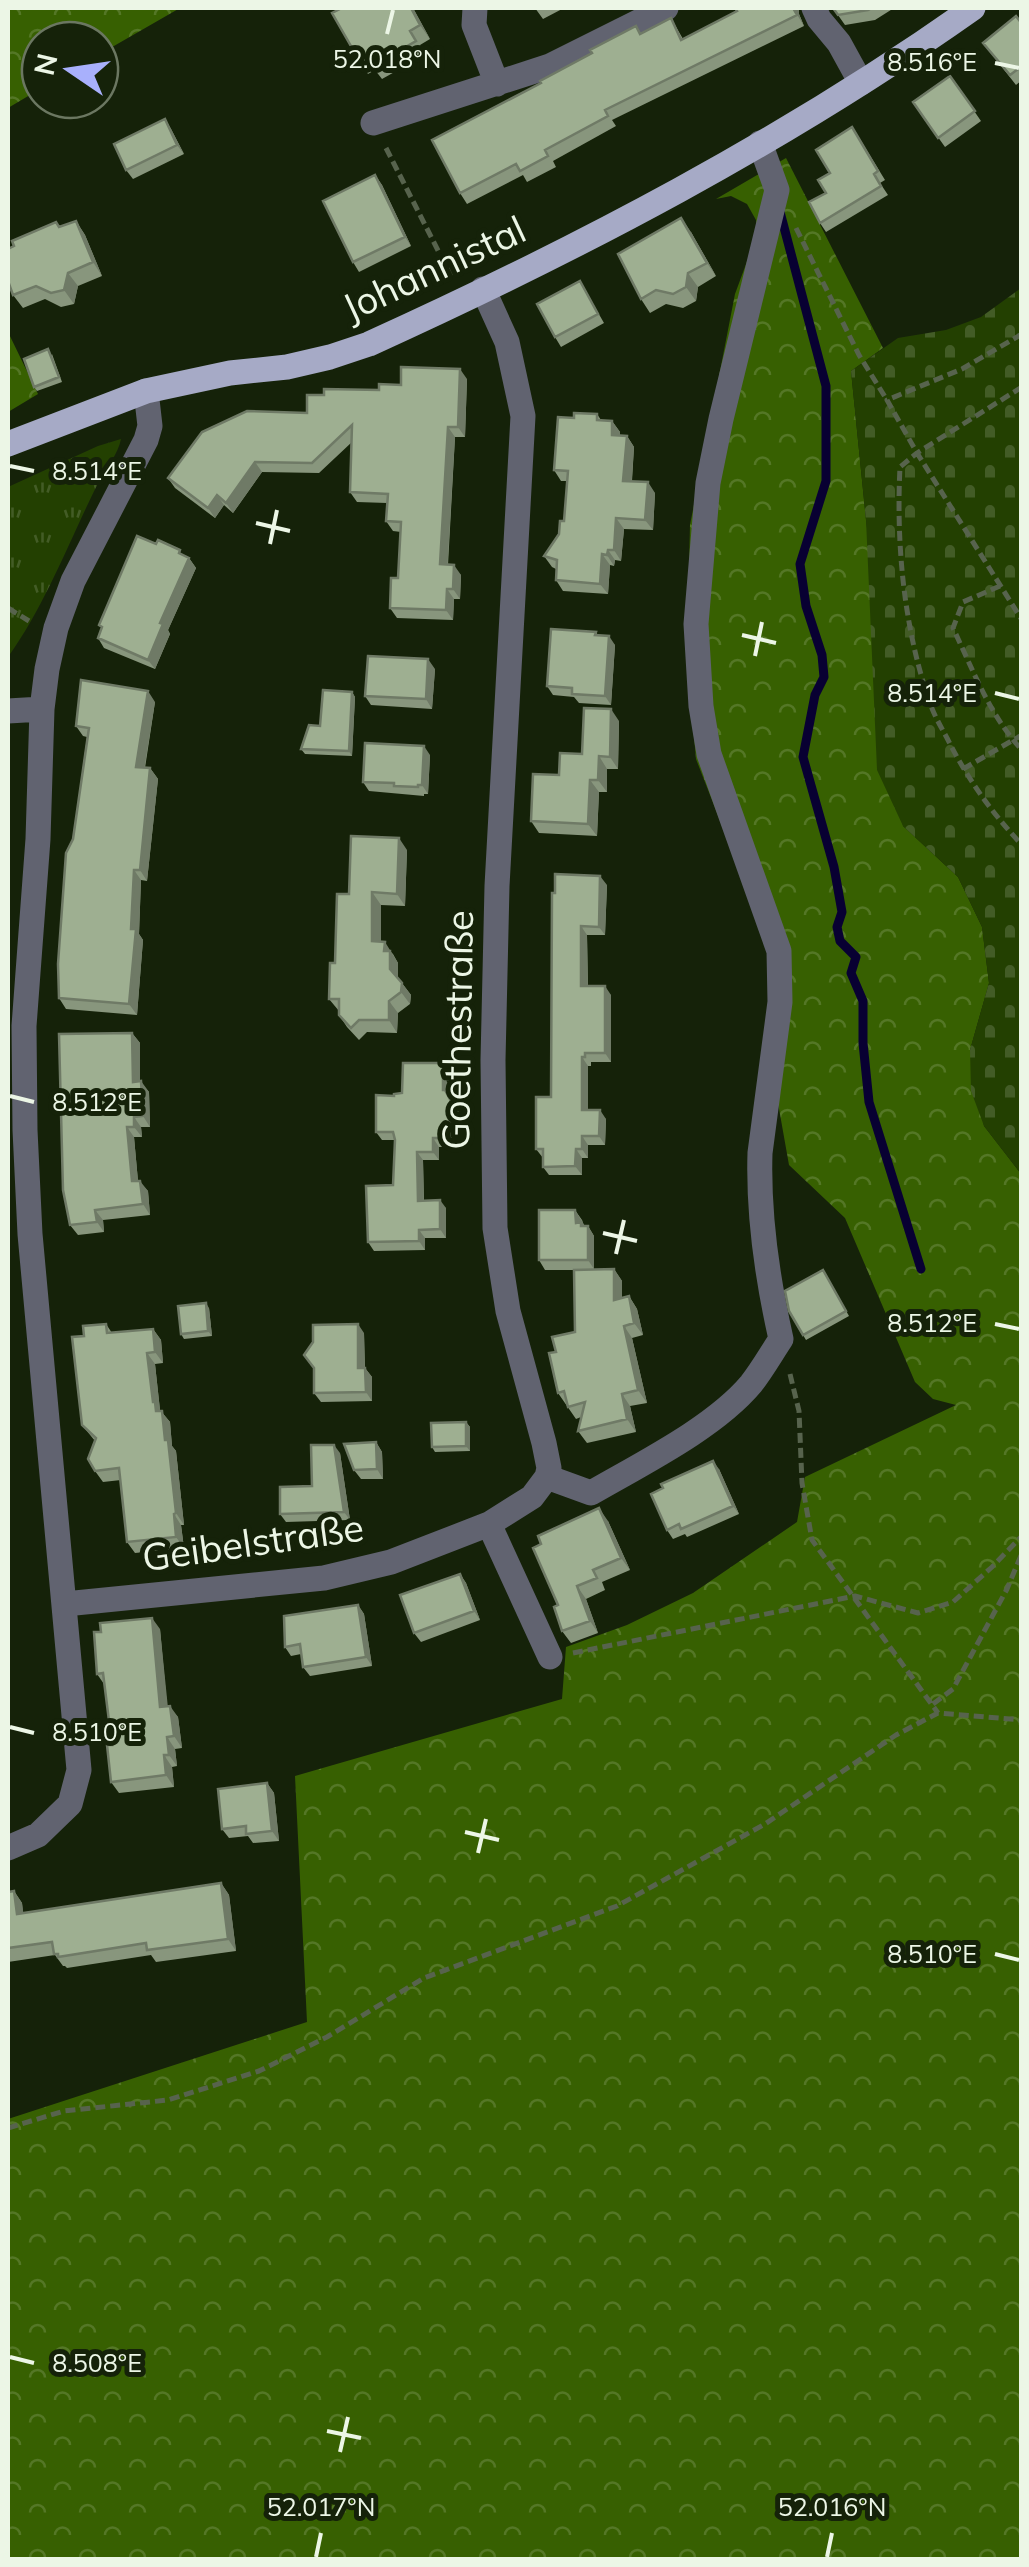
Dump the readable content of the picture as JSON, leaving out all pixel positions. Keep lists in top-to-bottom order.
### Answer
{
  "streets": {
    "main road": ["Johannistal"],
    "street": ["Goethestraße", "Geibelstraße"]
  },
  "crossings": [
    ["Johannistal", "Goethestraße"],
    ["Goethestraße", "Geibelstraße"]
  ],
  "north": "left",
  "coordinates": [
    "52.018°N",
    "8.516°E",
    "8.514°E",
    "8.512°E",
    "8.510°E",
    "8.508°E",
    "52.017°N",
    "52.016°N"
  ]
}
